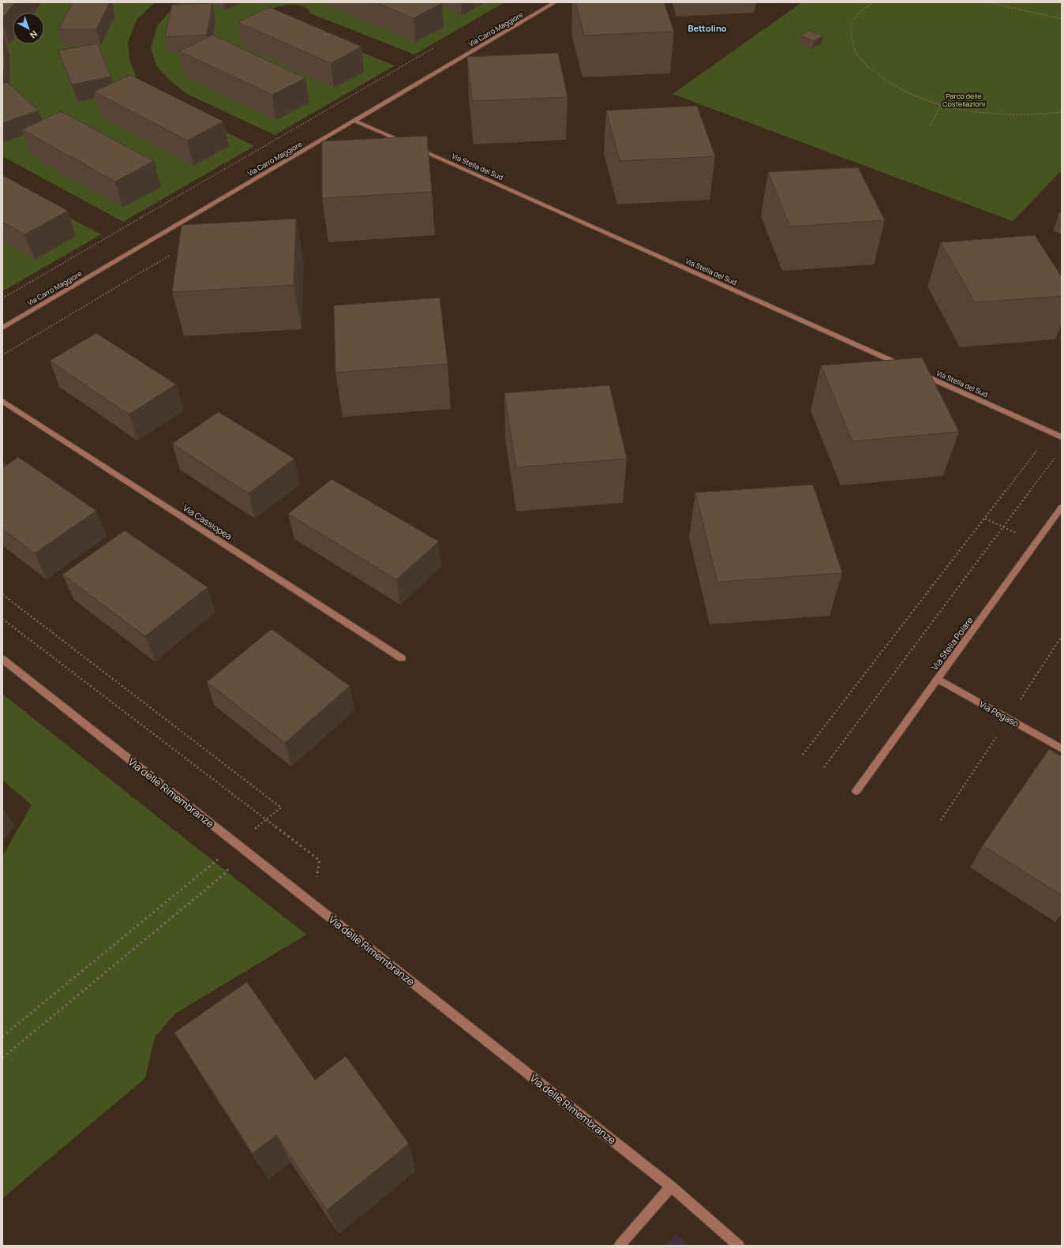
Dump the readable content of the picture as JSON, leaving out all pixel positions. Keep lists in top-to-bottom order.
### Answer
{
  "streets": {
    "street": [
      "Via Carro Maggiore",
      "Via Stella del Sud",
      "Via Cassiopea",
      "Via Stella Polare",
      "Via Pegaso",
      "Via delle Rimembranze"
    ]
  },
  "crossings": [
    ["Via Carro Maggiore", "Via Stella del Sud"],
    ["Via Stella Polare", "Via Pegaso"]
  ],
  "districts": ["Bettolino"],
  "parks": ["Parco delle Costellazioni"],
  "north": "bottom right"
}
